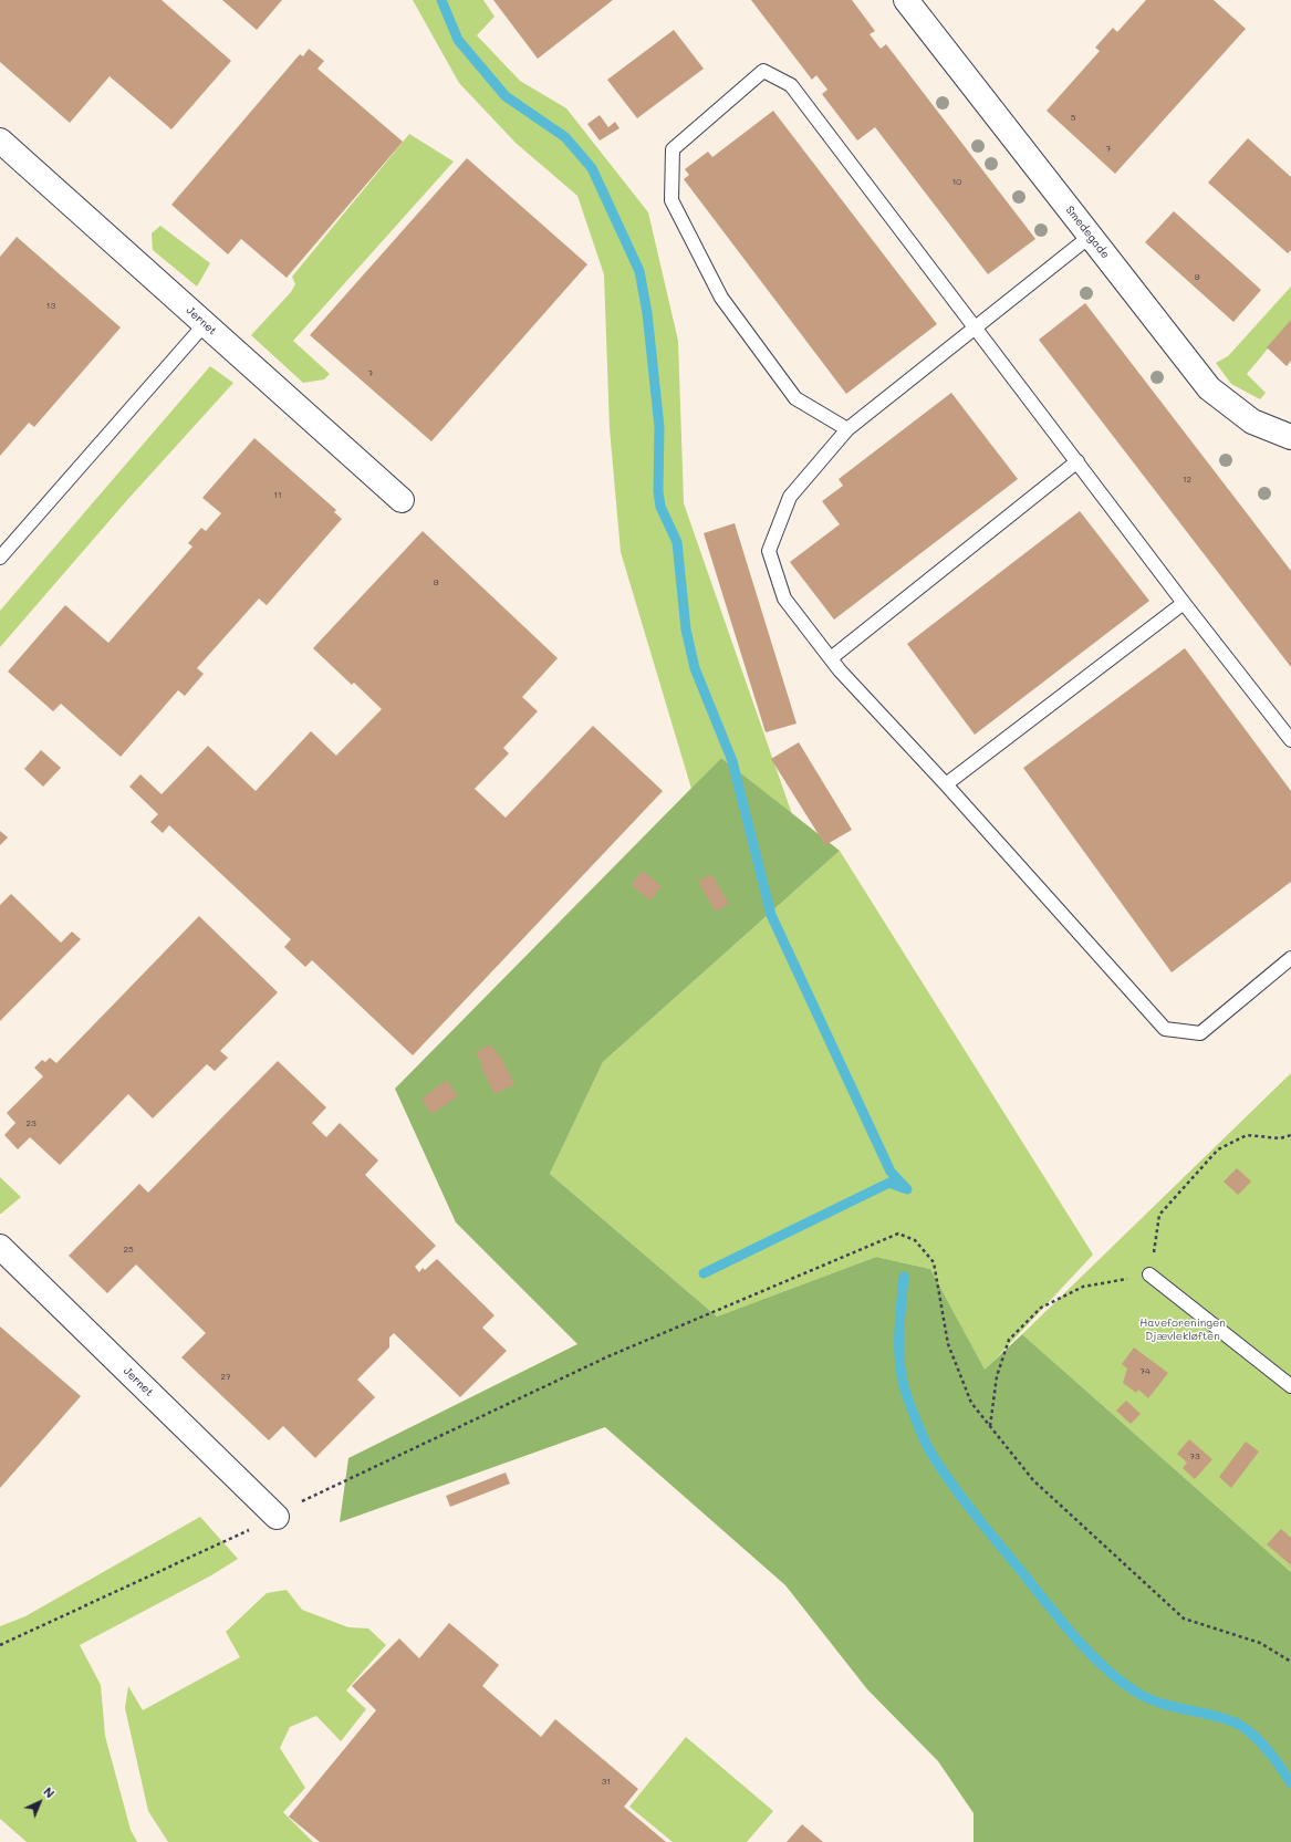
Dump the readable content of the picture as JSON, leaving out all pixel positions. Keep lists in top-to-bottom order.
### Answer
{
  "streets": {
    "street": ["Smedegade", "Jernet"]
  },
  "parks": ["Haveforeningen Djævlekløften"],
  "house_numbers": [
    "5",
    "7",
    "10",
    "9",
    "13",
    "7",
    "12",
    "11",
    "9",
    "23",
    "25",
    "74",
    "27",
    "73",
    "31"
  ],
  "north": "top right"
}
